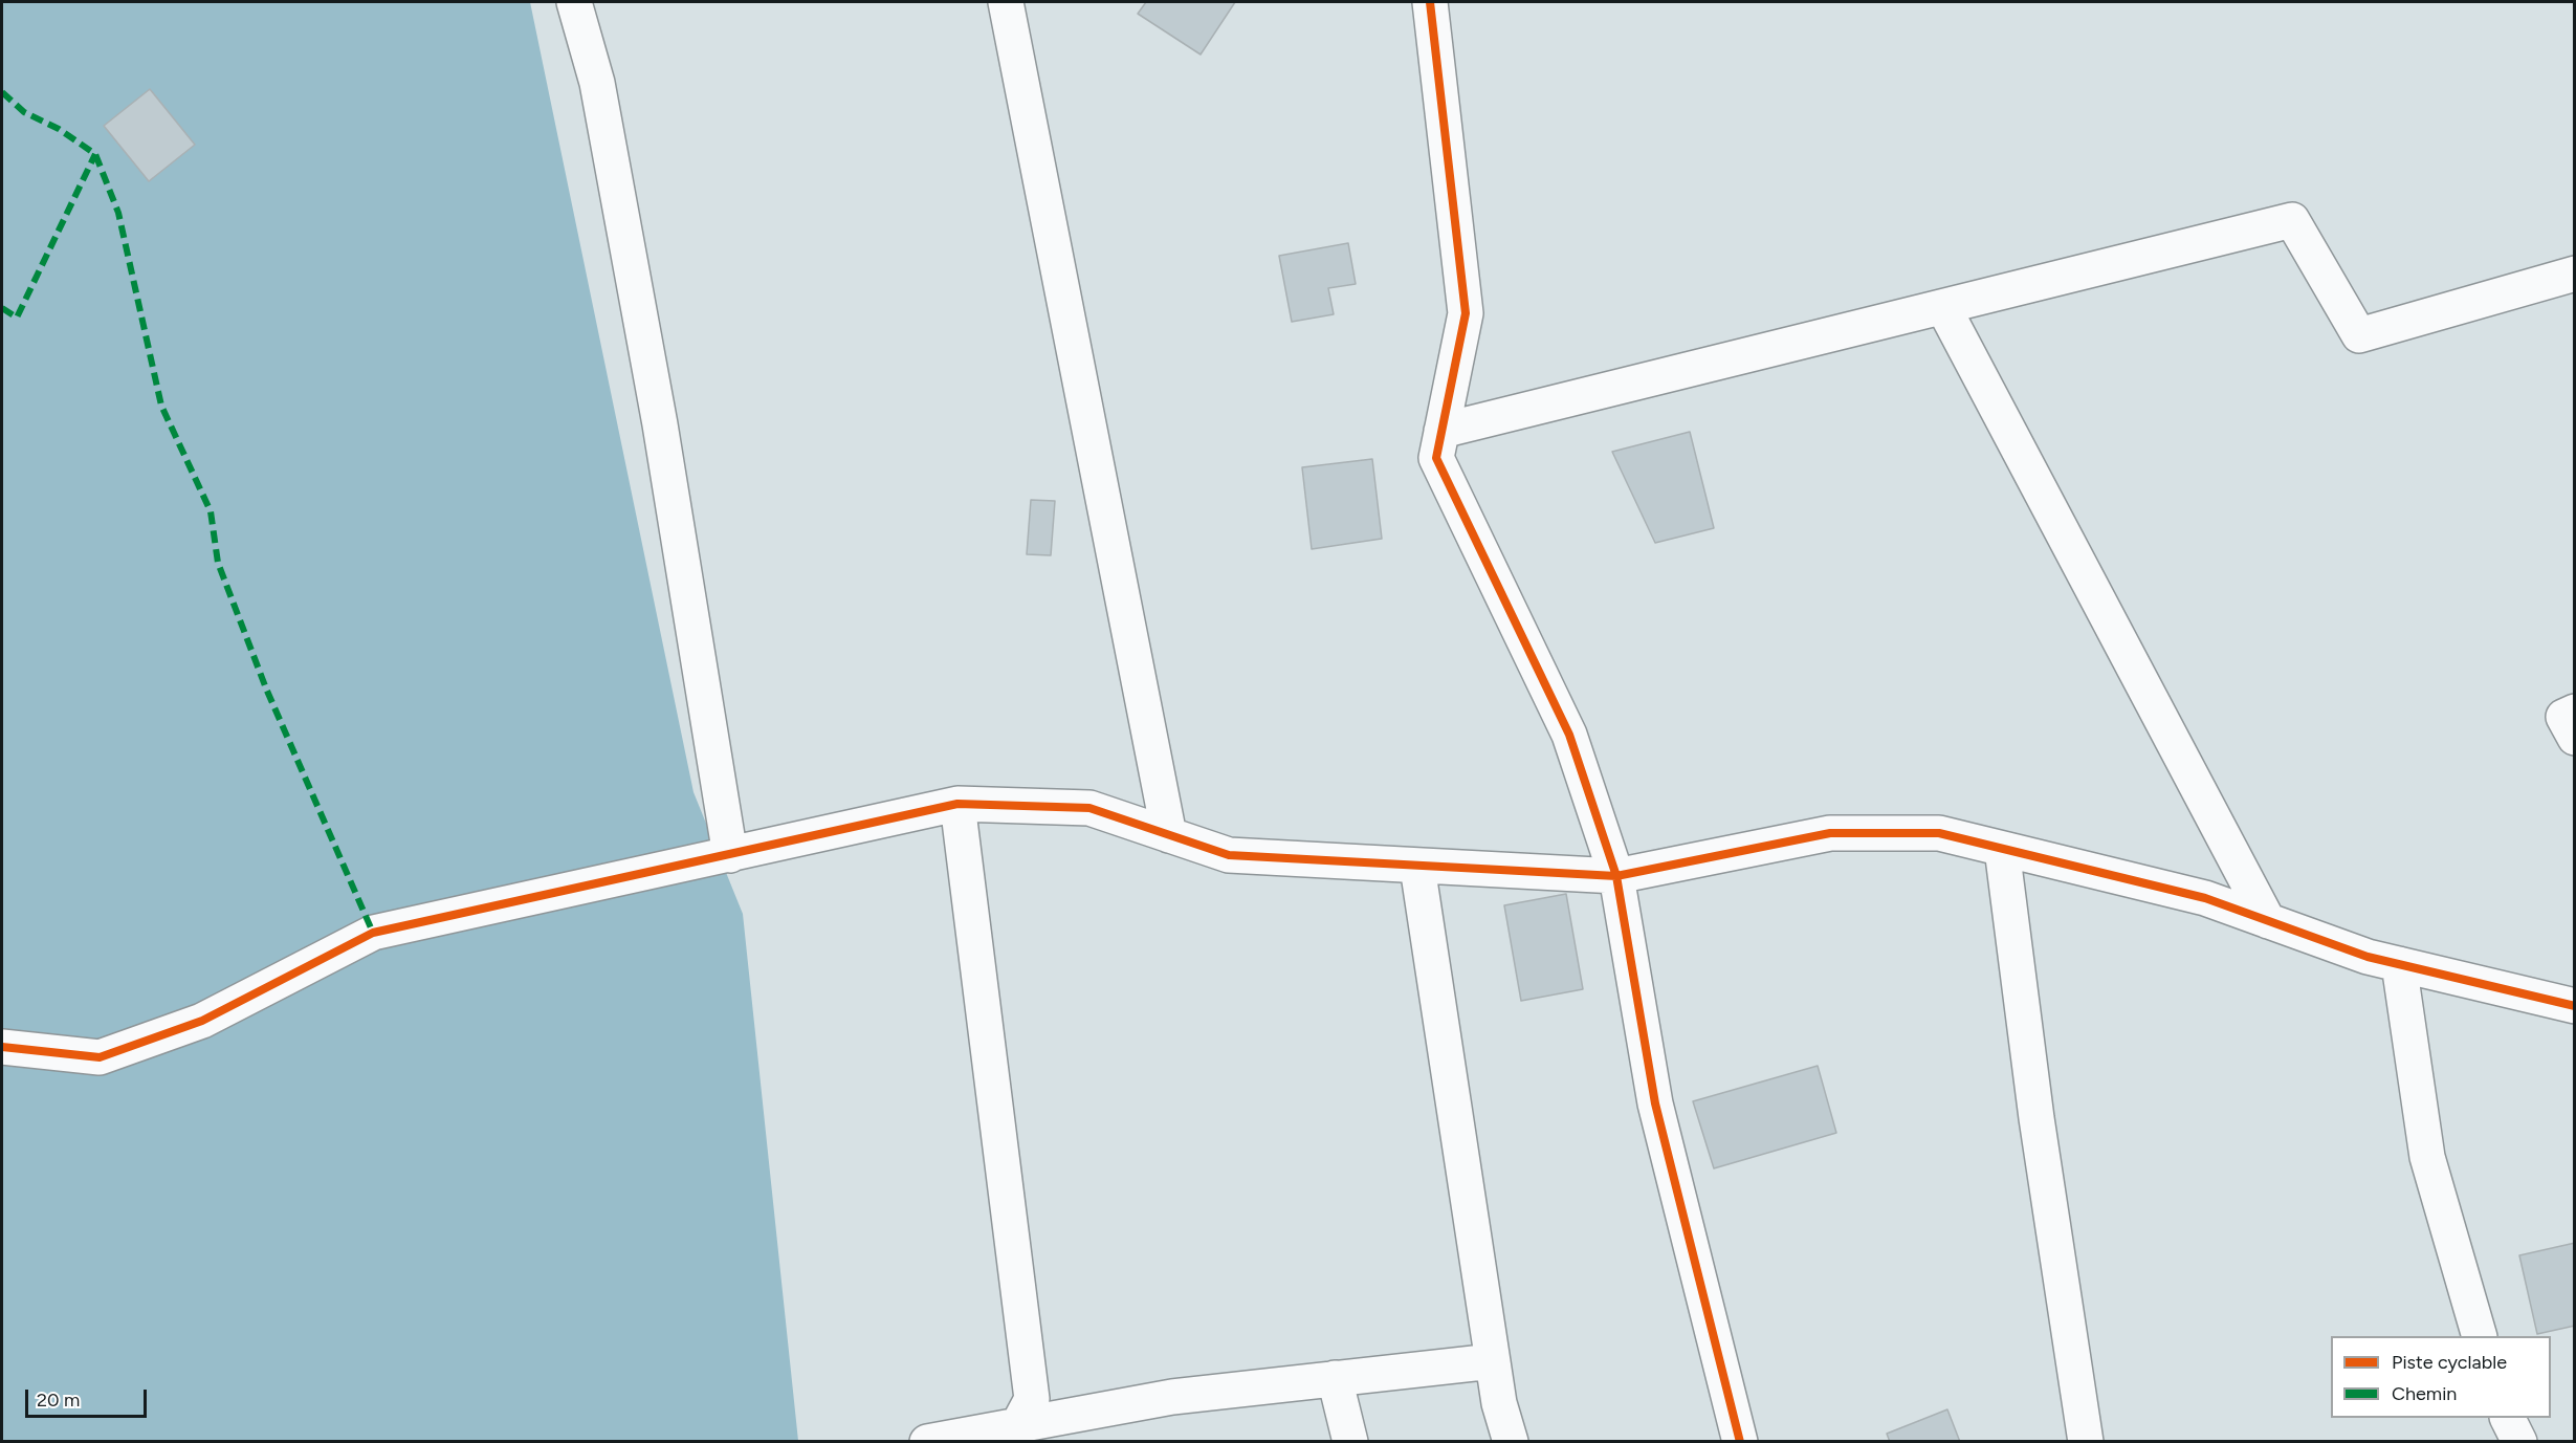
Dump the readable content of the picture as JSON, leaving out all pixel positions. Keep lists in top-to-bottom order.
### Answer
{
  "legend": ["Piste cyclable", "Chemin"],
  "scale_bar": "20 m"
}
